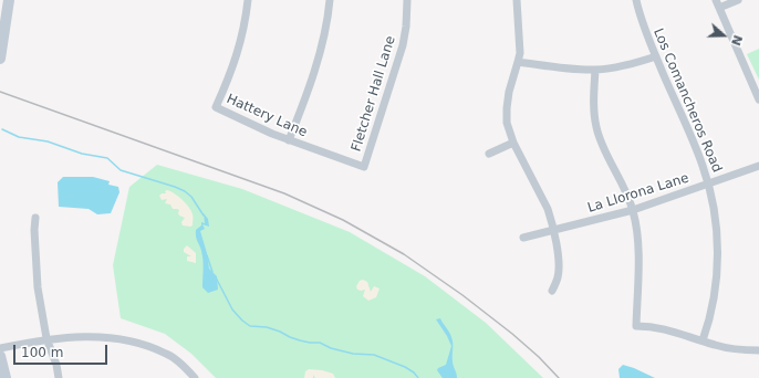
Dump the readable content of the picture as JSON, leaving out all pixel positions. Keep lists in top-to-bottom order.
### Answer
{
  "streets": {
    "street": [
      "Fletcher Hall Lane",
      "Los Comancheros Road",
      "Hattery Lane",
      "La Llorona Lane"
    ]
  },
  "crossings": [
    ["Fletcher Hall Lane", "Hattery Lane"],
    ["Los Comancheros Road", "La Llorona Lane"]
  ],
  "scale_bar": "100 m",
  "north": "right"
}
